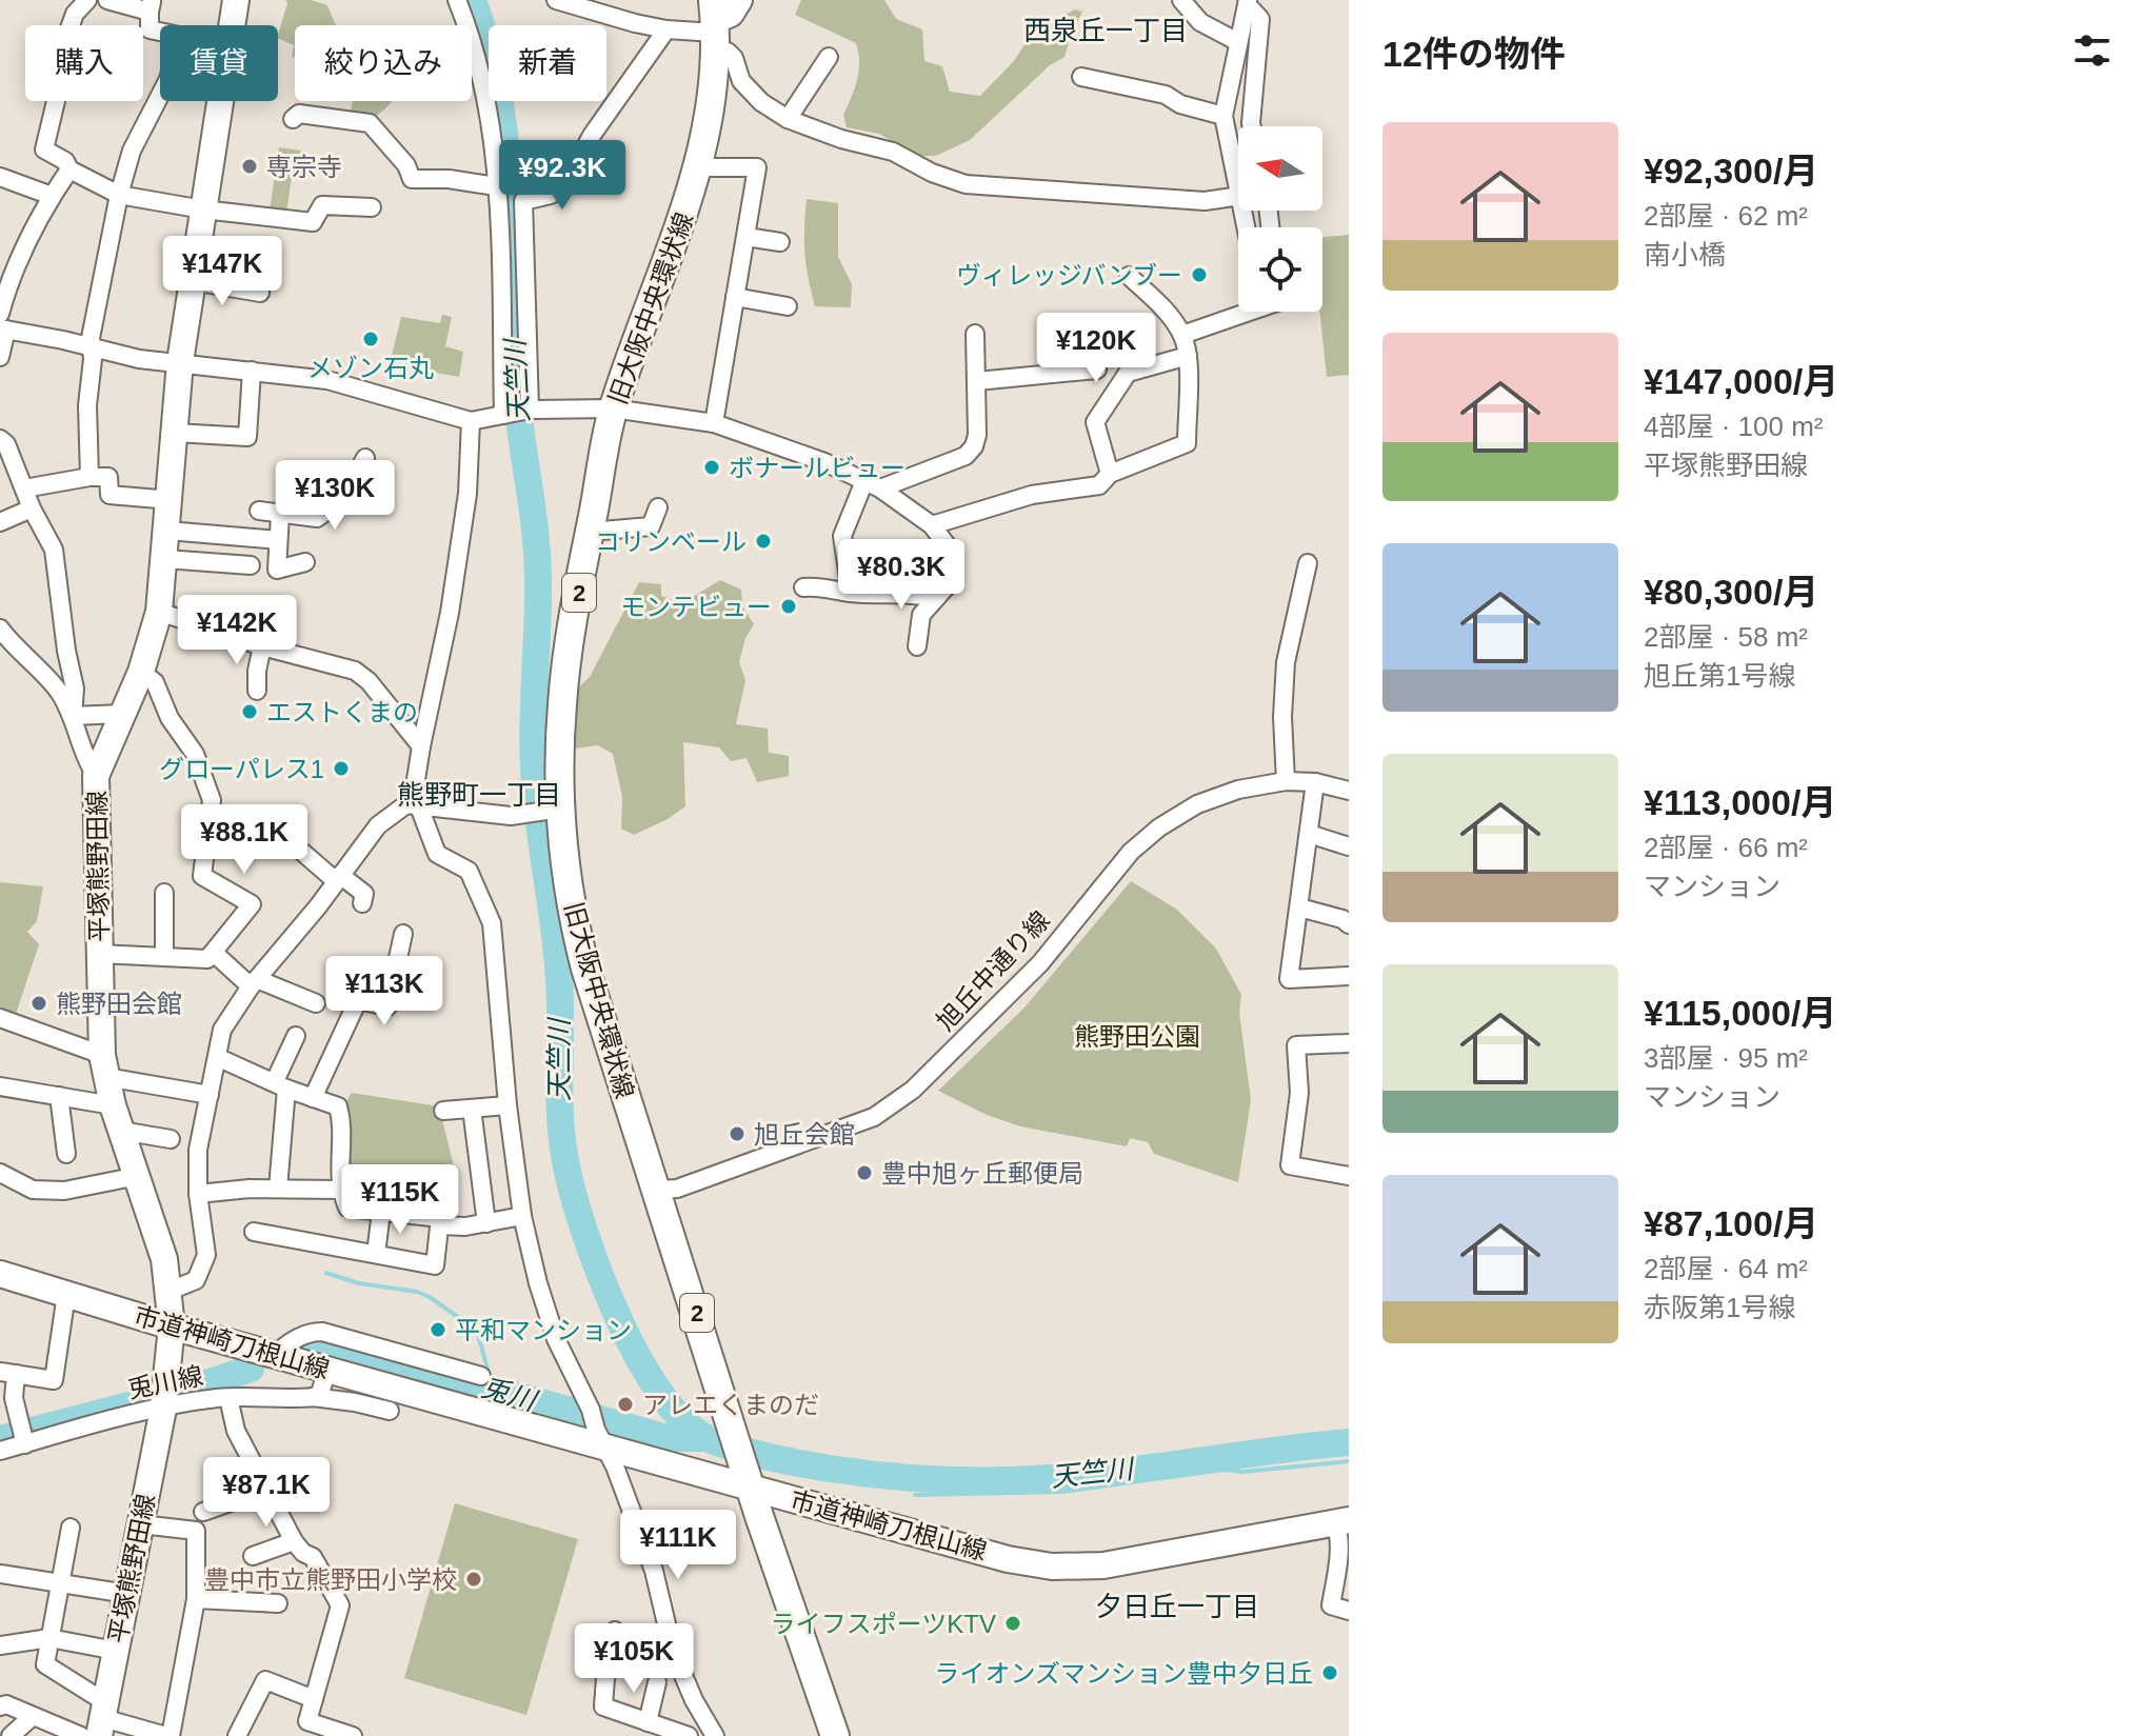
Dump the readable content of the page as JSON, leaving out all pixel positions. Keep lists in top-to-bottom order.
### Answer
{
  "streets": {
    "main road": ["旧大阪中央環状線", "2"],
    "street": [
      "平塚熊野田線",
      "旭丘中通り線",
      "市道神崎刀根山線",
      "兎川線"
    ]
  },
  "crossings": [
    ["旧大阪中央環状線", "旭丘中通り線"],
    ["旧大阪中央環状線", "市道神崎刀根山線"],
    ["平塚熊野田線", "市道神崎刀根山線"],
    ["平塚熊野田線", "兎川線"]
  ],
  "districts": ["西泉丘一丁目", "熊野町一丁目", "夕日丘一丁目"],
  "water": ["天竺川", "兎川"],
  "parks": ["熊野田公園"],
  "places": [
    "専宗寺",
    "ヴィレッジバンブー",
    "メゾン石丸",
    "ボナールビュー",
    "コリンベール",
    "モンテビュー",
    "エストくまの",
    "グローパレス1",
    "熊野田会館",
    "旭丘会館",
    "豊中旭ヶ丘郵便局",
    "平和マンション",
    "アレエくまのだ",
    "豊中市立熊野田小学校",
    "ライフスポーツKTV",
    "ライオンズマンション豊中夕日丘"
  ],
  "north": "left",
  "page": {
    "heading": "12件の物件",
    "chip": [
      "購入",
      "賃貸",
      "絞り込み",
      "新着"
    ],
    "list": [
      {
        "name": "¥92,300/月",
        "note": "2部屋 · 62 m² · 南小橋"
      },
      {
        "name": "¥147,000/月",
        "note": "4部屋 · 100 m² · 平塚熊野田線"
      },
      {
        "name": "¥80,300/月",
        "note": "2部屋 · 58 m² · 旭丘第1号線"
      },
      {
        "name": "¥113,000/月",
        "note": "2部屋 · 66 m² · マンション"
      },
      {
        "name": "¥115,000/月",
        "note": "3部屋 · 95 m² · マンション"
      },
      {
        "name": "¥87,100/月",
        "note": "2部屋 · 64 m² · 赤阪第1号線"
      }
    ],
    "price": [
      "¥92.3K",
      "¥147K",
      "¥120K",
      "¥130K",
      "¥80.3K",
      "¥142K",
      "¥88.1K",
      "¥113K",
      "¥115K",
      "¥87.1K",
      "¥111K",
      "¥105K"
    ]
  }
}
